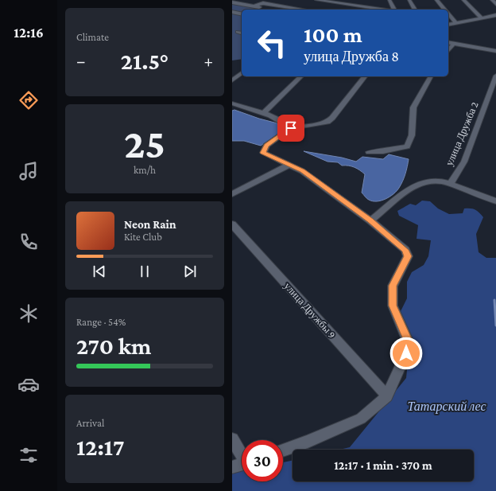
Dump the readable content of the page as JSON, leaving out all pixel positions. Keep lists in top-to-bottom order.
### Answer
{
  "streets": {
    "street": ["улица Дружба 2", "улица Дружбы 9"]
  },
  "parks": ["Татарский лес"],
  "page": {
    "tabs": "12:16",
    "tile": [
      "Climate",
      ["25", "km/h"],
      ["Range · 54%", "270 km"],
      ["Arrival", "12:17"]
    ],
    "turn": ["100 m", "улица Дружба 8"],
    "heat": ["−", "21.5°", "+"],
    "song": ["Neon Rain", "Kite Club"],
    "limit": "30",
    "trip": "12:17 · 1 min · 370 m"
  }
}
